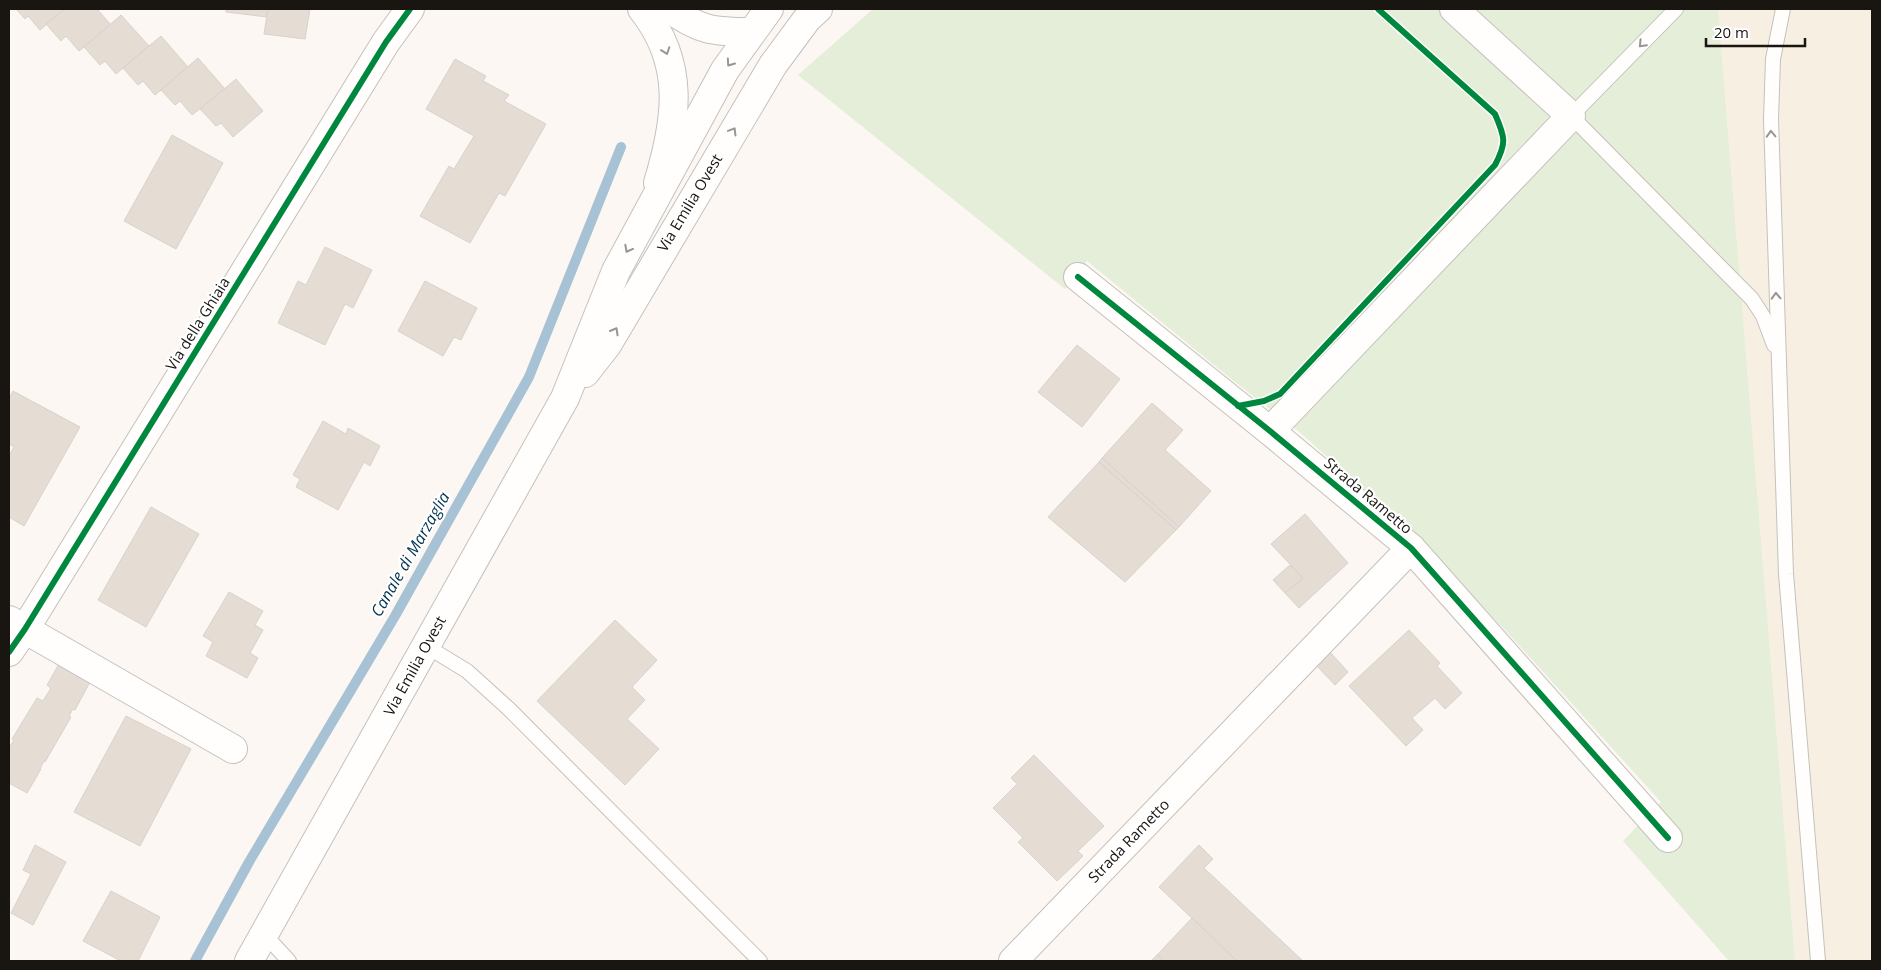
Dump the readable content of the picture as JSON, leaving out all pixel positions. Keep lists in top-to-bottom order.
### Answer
{
  "streets": {
    "street": ["Via Emilia Ovest", "Via della Ghiaia", "Strada Rametto"]
  },
  "water": ["Canale di Marzaglia"],
  "scale_bar": "20 m"
}
